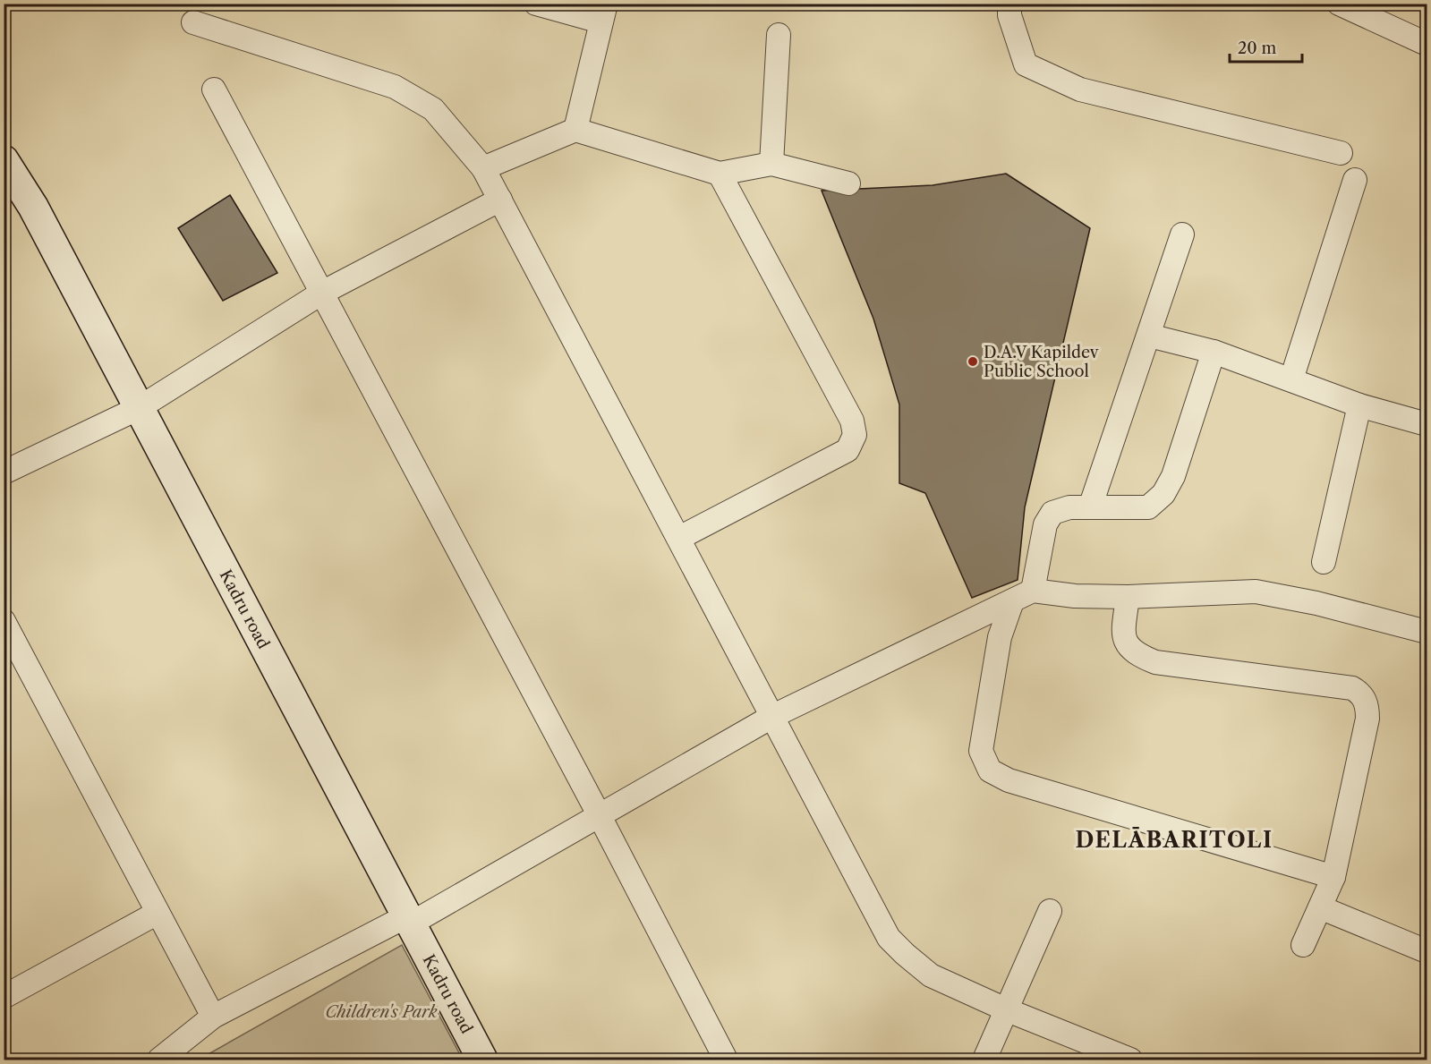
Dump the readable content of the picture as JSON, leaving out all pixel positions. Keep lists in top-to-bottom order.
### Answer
{
  "streets": {
    "main road": ["Kadru road"]
  },
  "districts": ["DELĀBARITOLI"],
  "parks": ["Children's Park"],
  "places": ["D.A.V Kapildev Public School"],
  "scale_bar": "20 m"
}
